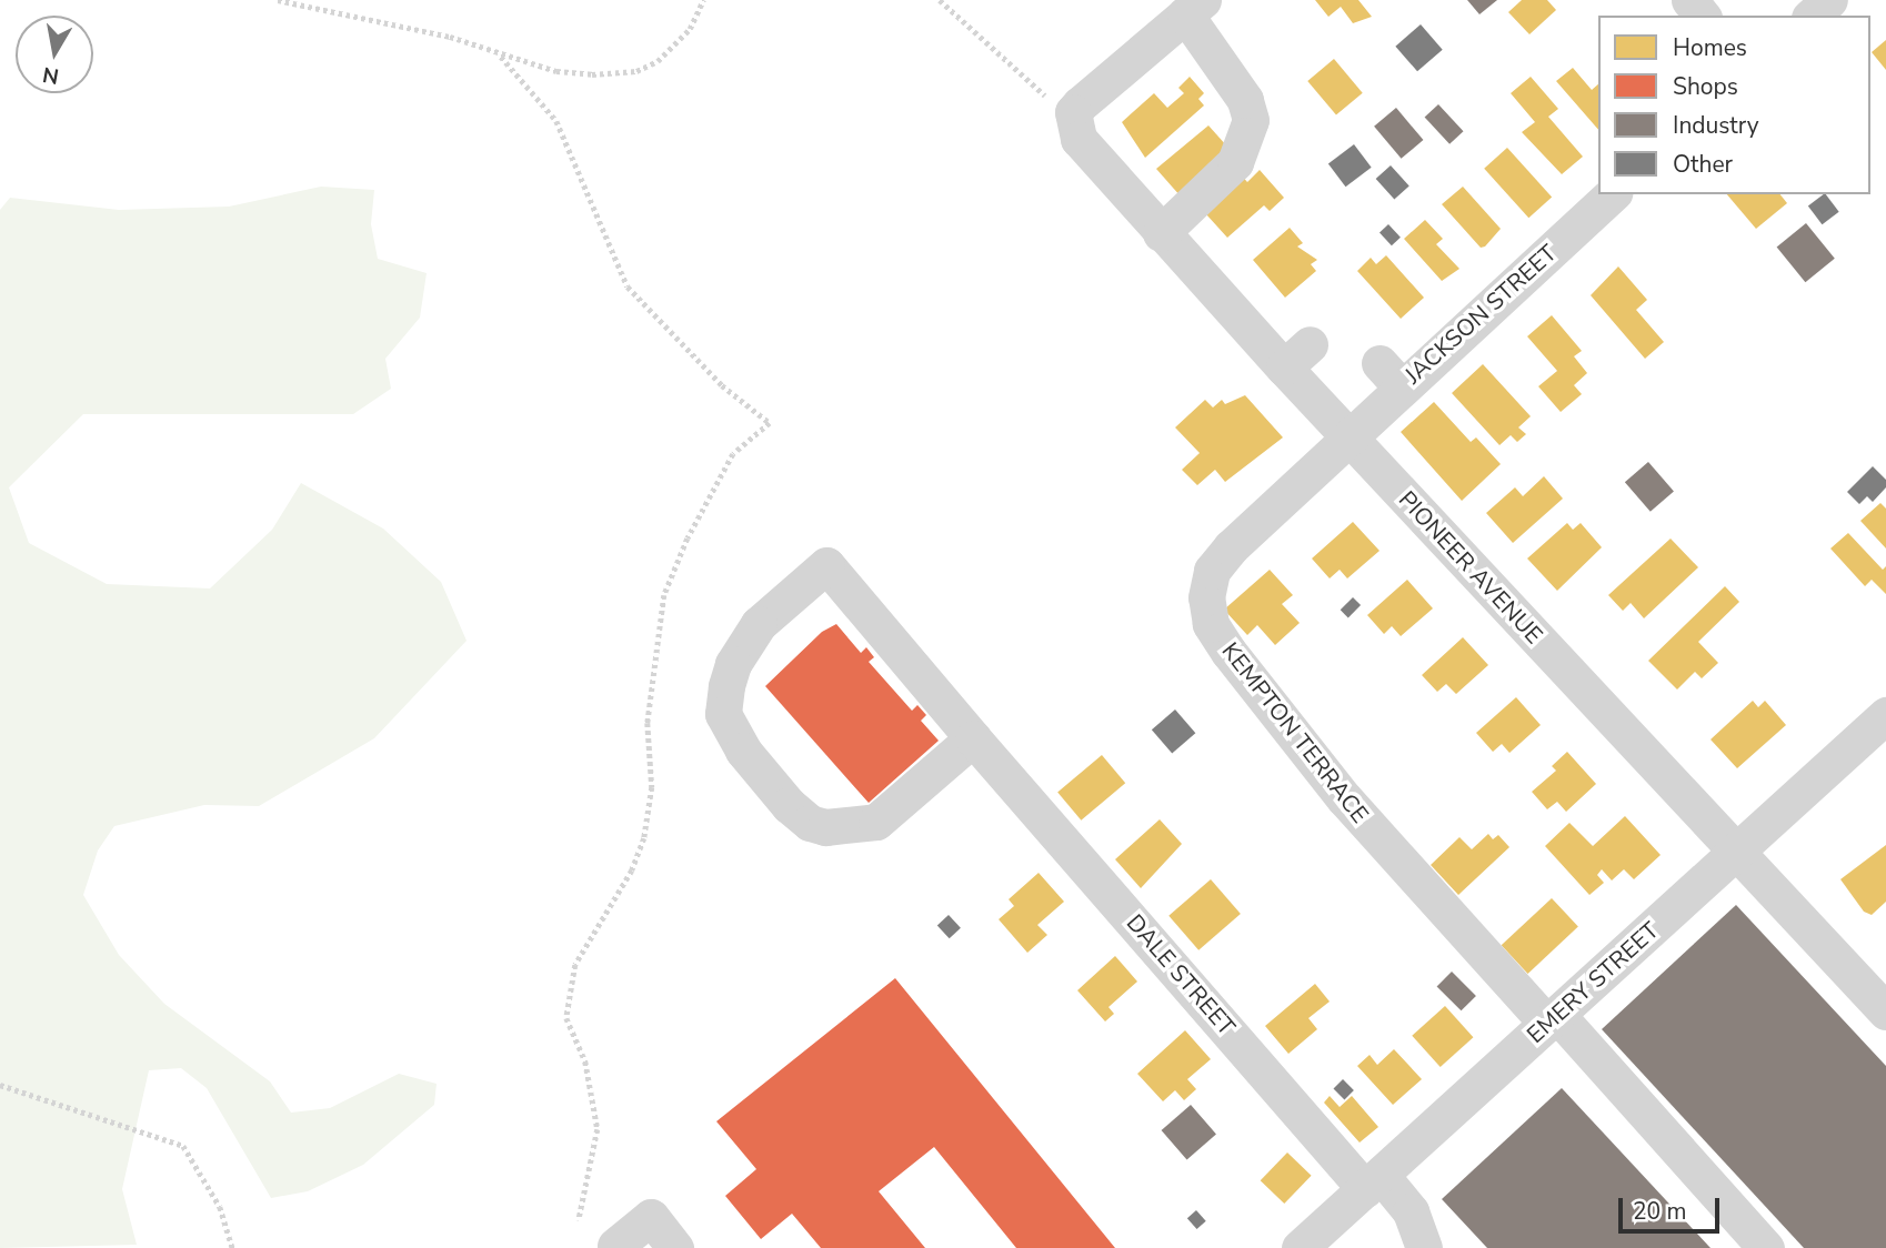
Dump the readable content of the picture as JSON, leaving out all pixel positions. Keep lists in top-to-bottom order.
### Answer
{
  "streets": {
    "street": [
      "JACKSON STREET",
      "PIONEER AVENUE",
      "KEMPTON TERRACE",
      "DALE STREET",
      "EMERY STREET"
    ]
  },
  "crossings": [
    ["JACKSON STREET", "PIONEER AVENUE"],
    ["JACKSON STREET", "KEMPTON TERRACE"],
    ["PIONEER AVENUE", "KEMPTON TERRACE"],
    ["PIONEER AVENUE", "EMERY STREET"],
    ["KEMPTON TERRACE", "EMERY STREET"],
    ["DALE STREET", "EMERY STREET"]
  ],
  "legend": [
    "Homes",
    "Shops",
    "Industry",
    "Other"
  ],
  "scale_bar": "20 m",
  "north": "bottom"
}
